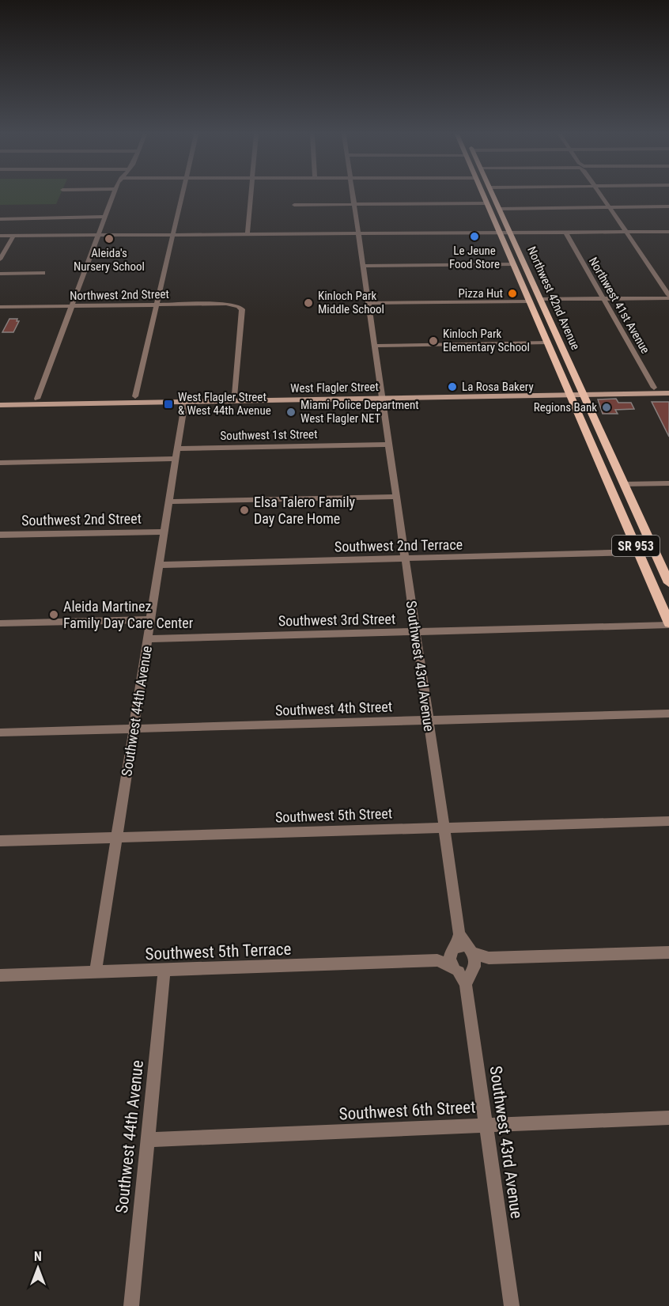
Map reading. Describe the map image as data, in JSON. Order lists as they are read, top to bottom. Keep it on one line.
{"streets":{"main road":["Northwest 42nd Avenue","West Flagler Street","SR 953"],"street":["Northwest 2nd Street","Northwest 41st Avenue","Southwest 1st Street","Southwest 2nd Street","Southwest 2nd Terrace","Southwest 3rd Street","Southwest 43rd Avenue","Southwest 4th Street","Southwest 44th Avenue","Southwest 5th Street","Southwest 5th Terrace","Southwest 6th Street"]},"crossings":[["Northwest 2nd Street","West Flagler Street"],["Northwest 42nd Avenue","West Flagler Street"],["Northwest 42nd Avenue","SR 953"],["Northwest 41st Avenue","West Flagler Street"],["West Flagler Street","SR 953"],["West Flagler Street","Southwest 43rd Avenue"],["West Flagler Street","Southwest 44th Avenue"],["Southwest 1st Street","Southwest 43rd Avenue"],["Southwest 1st Street","Southwest 44th Avenue"],["Southwest 2nd Street","Southwest 44th Avenue"],["Southwest 2nd Terrace","SR 953"],["Southwest 2nd Terrace","Southwest 43rd Avenue"],["Southwest 2nd Terrace","Southwest 44th Avenue"],["SR 953","Southwest 3rd Street"],["Southwest 3rd Street","Southwest 43rd Avenue"],["Southwest 3rd Street","Southwest 44th Avenue"],["Southwest 43rd Avenue","Southwest 4th Street"],["Southwest 43rd Avenue","Southwest 5th Street"],["Southwest 43rd Avenue","Southwest 5th Terrace"],["Southwest 43rd Avenue","Southwest 6th Street"],["Southwest 4th Street","Southwest 44th Avenue"],["Southwest 44th Avenue","Southwest 5th Street"],["Southwest 44th Avenue","Southwest 5th Terrace"],["Southwest 44th Avenue","Southwest 6th Street"]],"places":{"other":["Le Jeune Food Store","Aleida's Nursery School","Pizza Hut","Kinloch Park Middle School","Kinloch Park Elementary School","La Rosa Bakery","Regions Bank","Miami Police Department West Flagler NET","Elsa Talero Family Day Care Home","Aleida Martinez Family Day Care Center"],"transit":["West Flagler Street & West 44th Avenue"]},"north":"top"}
